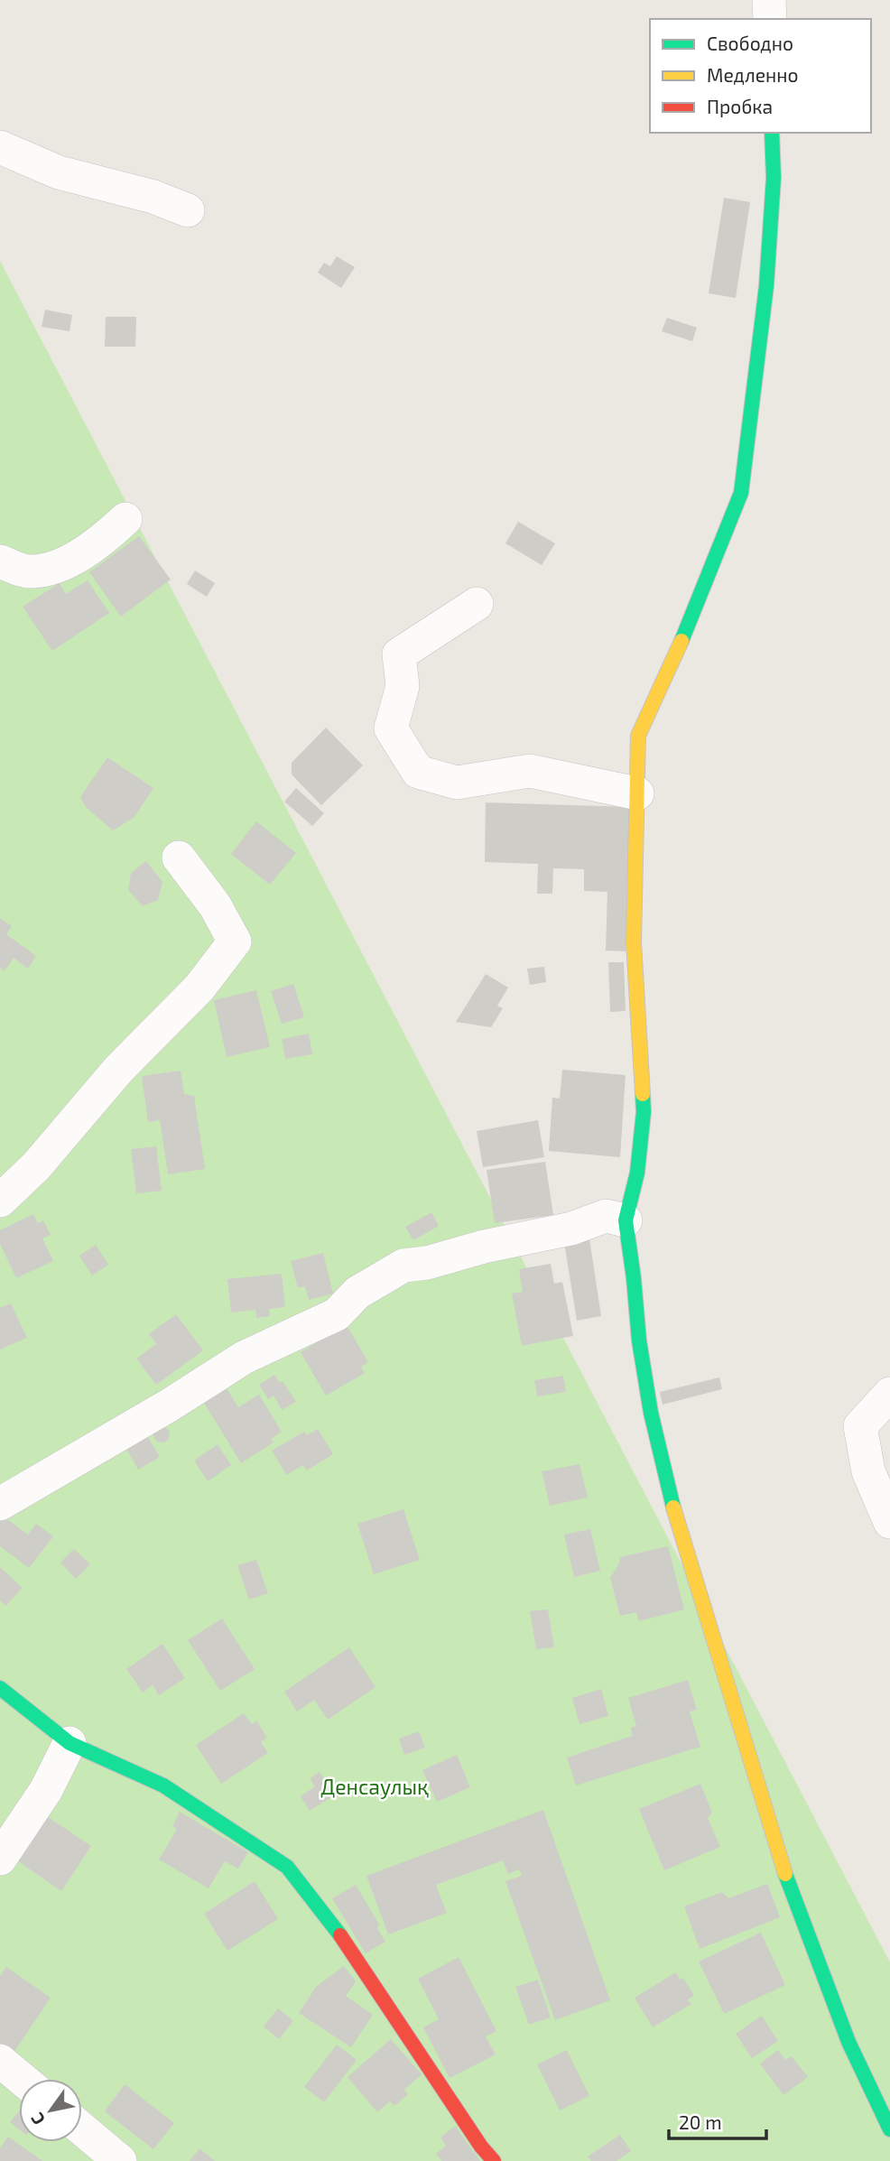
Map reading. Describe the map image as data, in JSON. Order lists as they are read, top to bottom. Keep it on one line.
{"parks":["Денсаулық"],"legend":["Свободно","Медленно","Пробка"],"scale_bar":"20 m","north":"bottom left"}
